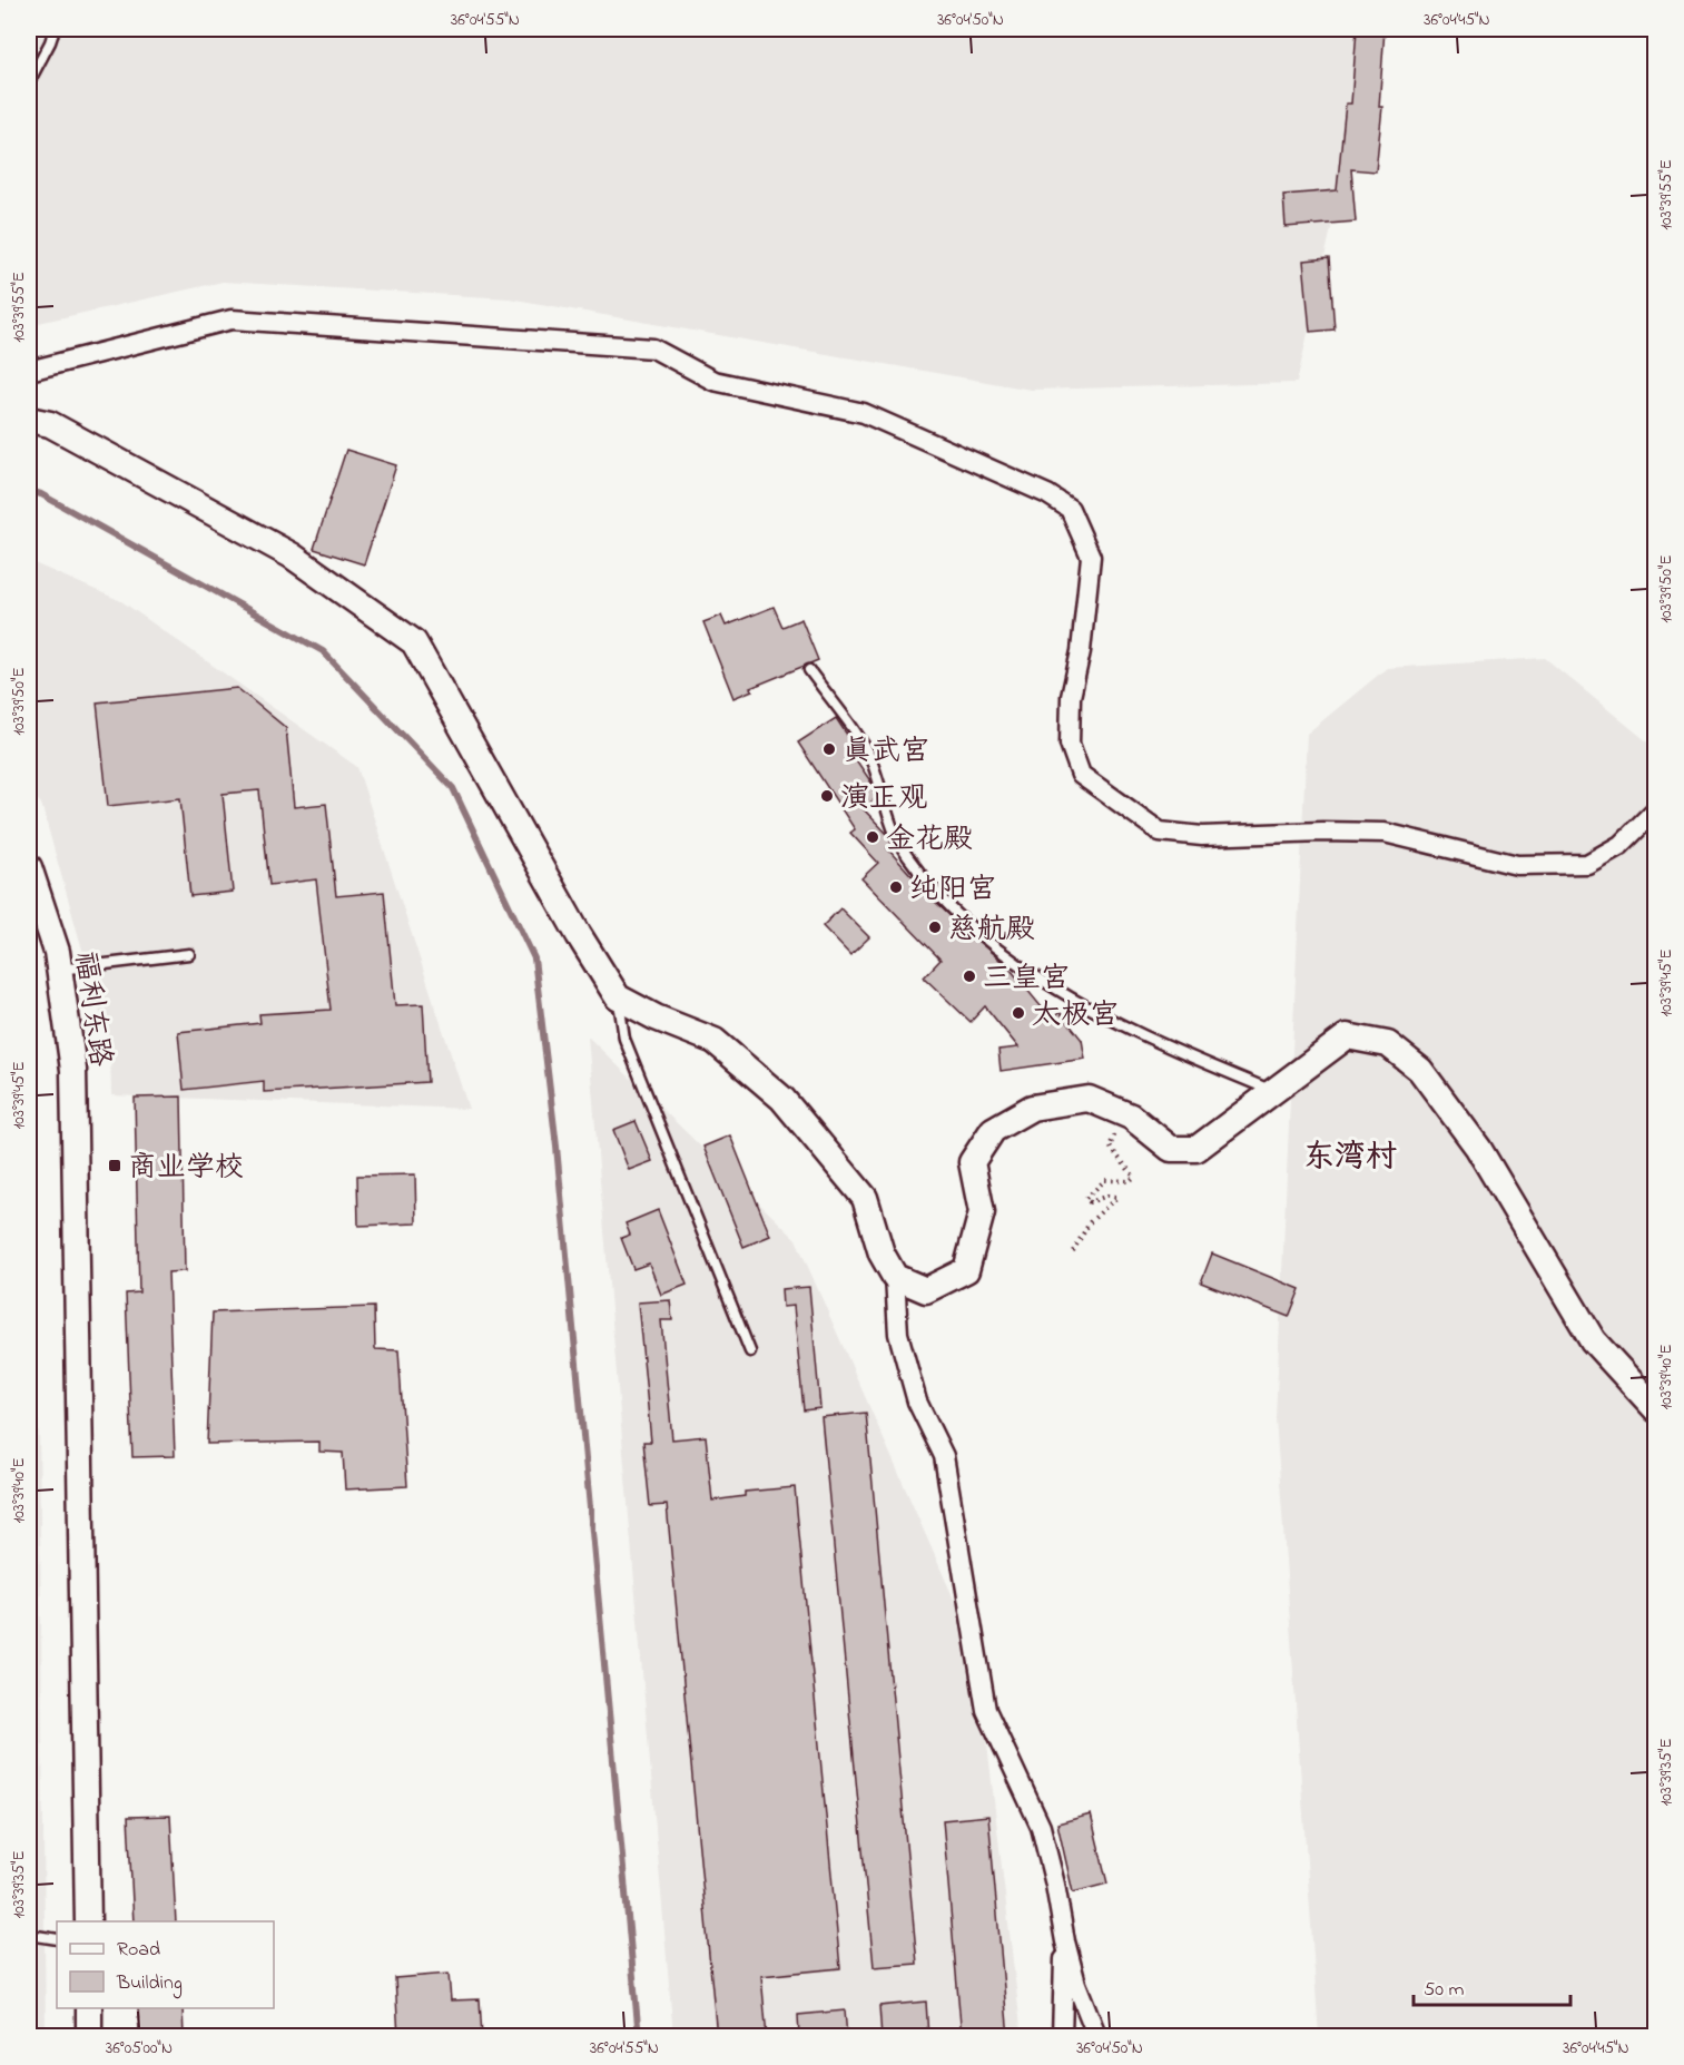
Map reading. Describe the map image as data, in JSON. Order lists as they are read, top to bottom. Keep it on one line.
{"streets":{"main road":["福利东路"]},"districts":["东湾村"],"places":{"other":["真武宫","演正观","金花殿","纯阳宫","慈航殿","三皇宫","太极宫"],"transit":["商业学校"]},"legend":["Road","Building"],"scale_bar":"50 m","coordinates":["36°04'55\"N","36°04'50\"N","36°04'45\"N","103°39'55\"E","103°39'50\"E","103°39'45\"E","103°39'40\"E","103°39'35\"E","36°05'00\"N"]}
